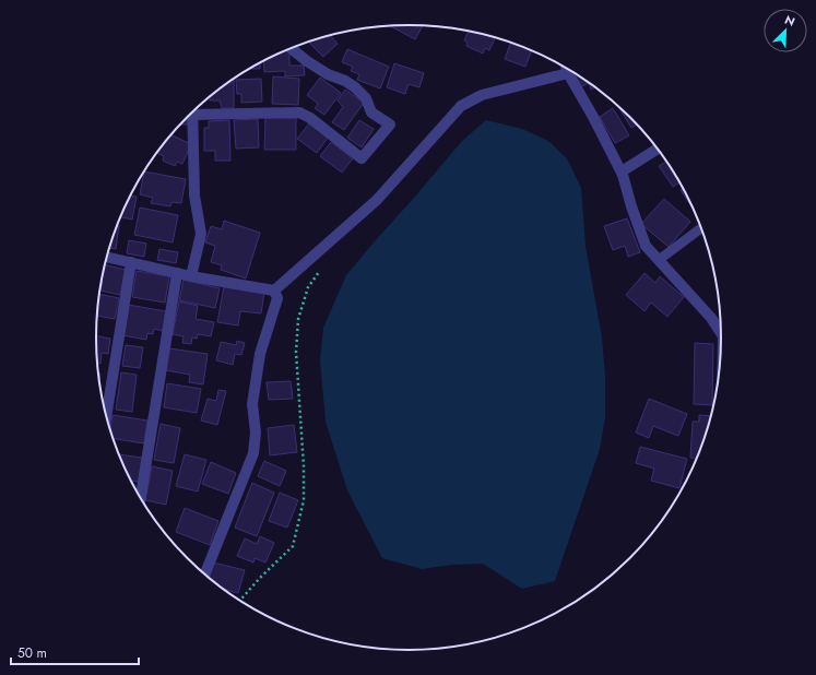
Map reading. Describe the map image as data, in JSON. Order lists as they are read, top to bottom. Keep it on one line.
{"scale_bar":"50 m","north":"top right"}
